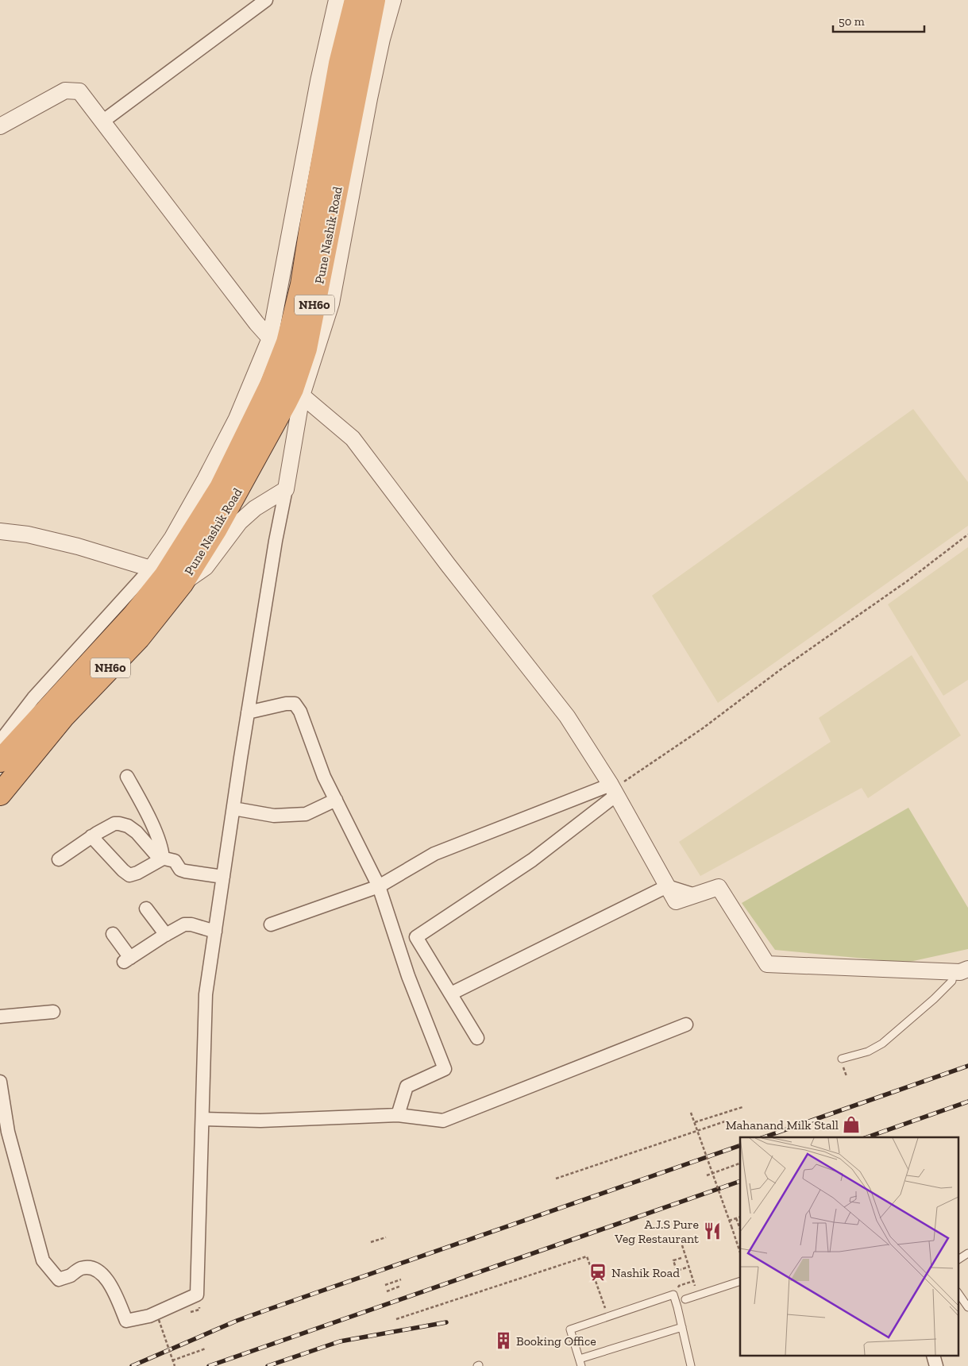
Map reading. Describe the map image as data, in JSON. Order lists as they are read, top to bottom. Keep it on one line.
{"streets":{"highway":["Pune Nashik Road","NH60"]},"crossings":[["Pune Nashik Road","NH60"]],"places":{"shop":["Mahanand Milk Stall"],"restaurant":["A.J.S Pure Veg Restaurant"],"station":["Nashik Road"],"building":["Booking Office"]},"scale_bar":"50 m"}
